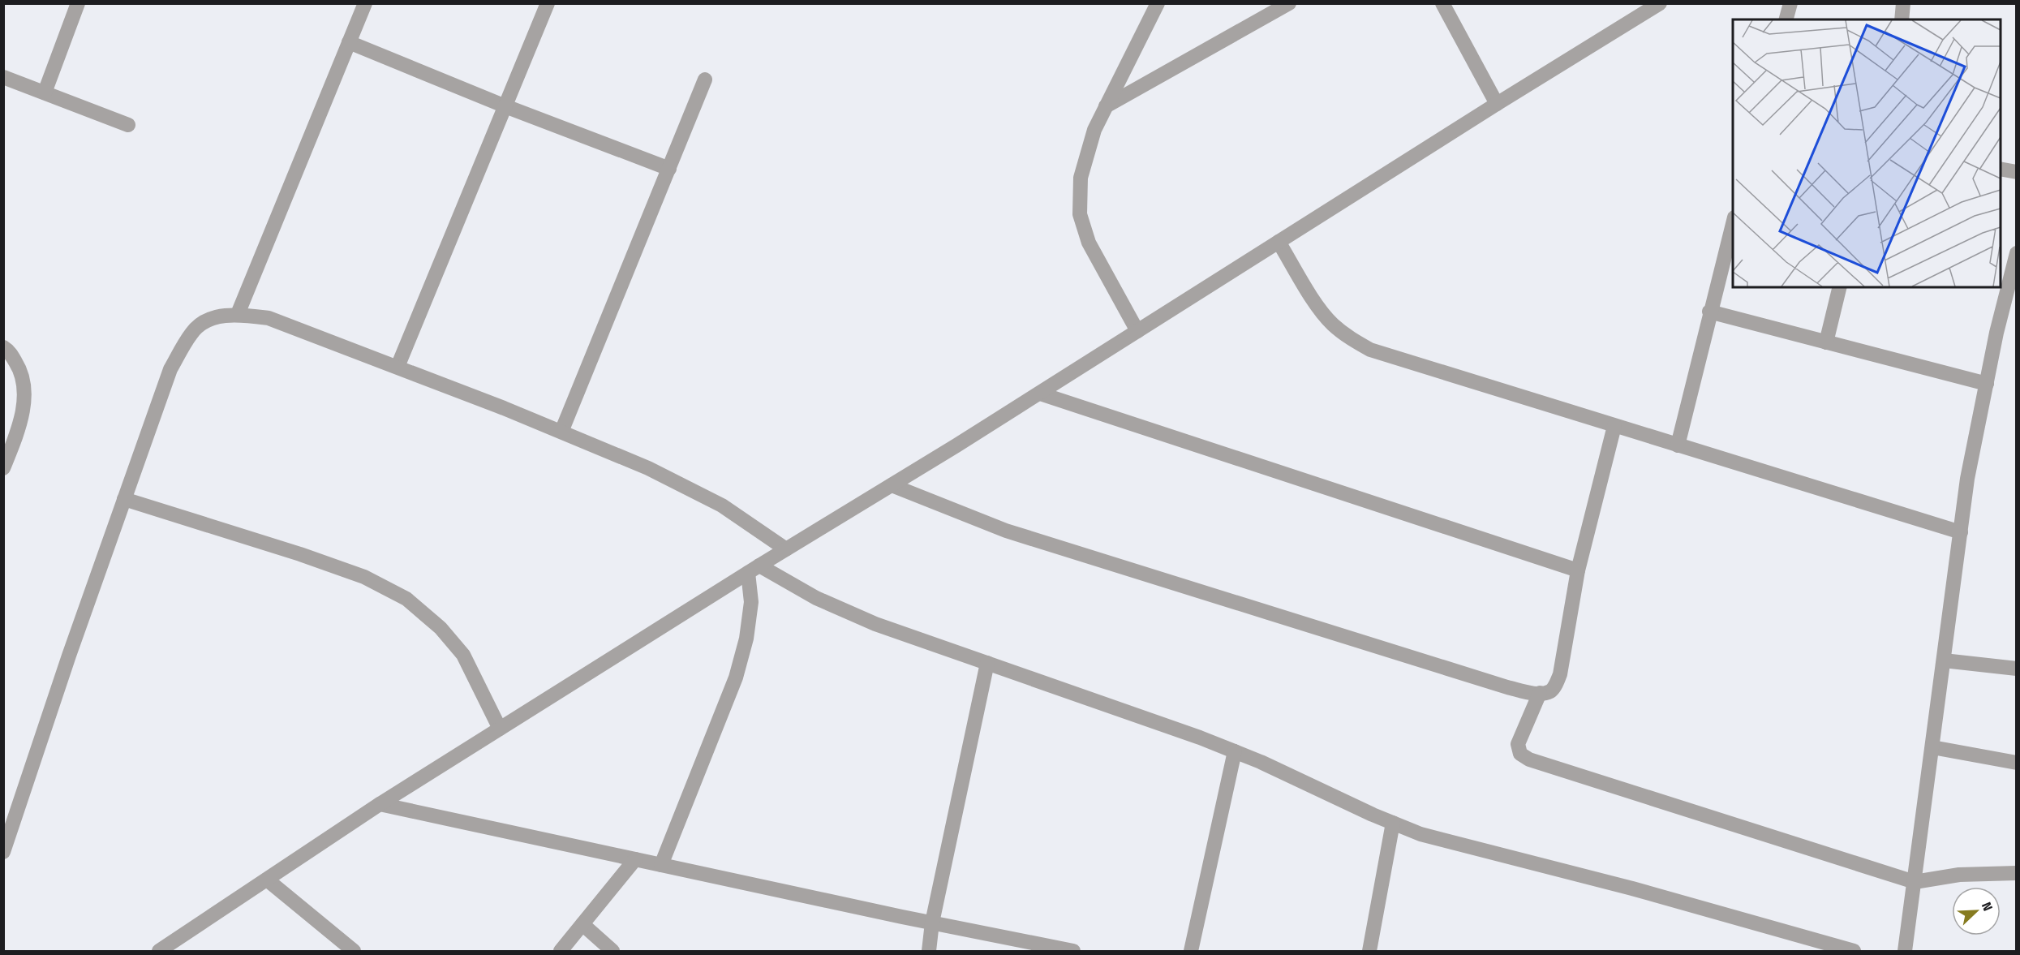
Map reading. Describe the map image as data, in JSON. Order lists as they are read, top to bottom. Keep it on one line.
{"north":"top right"}
